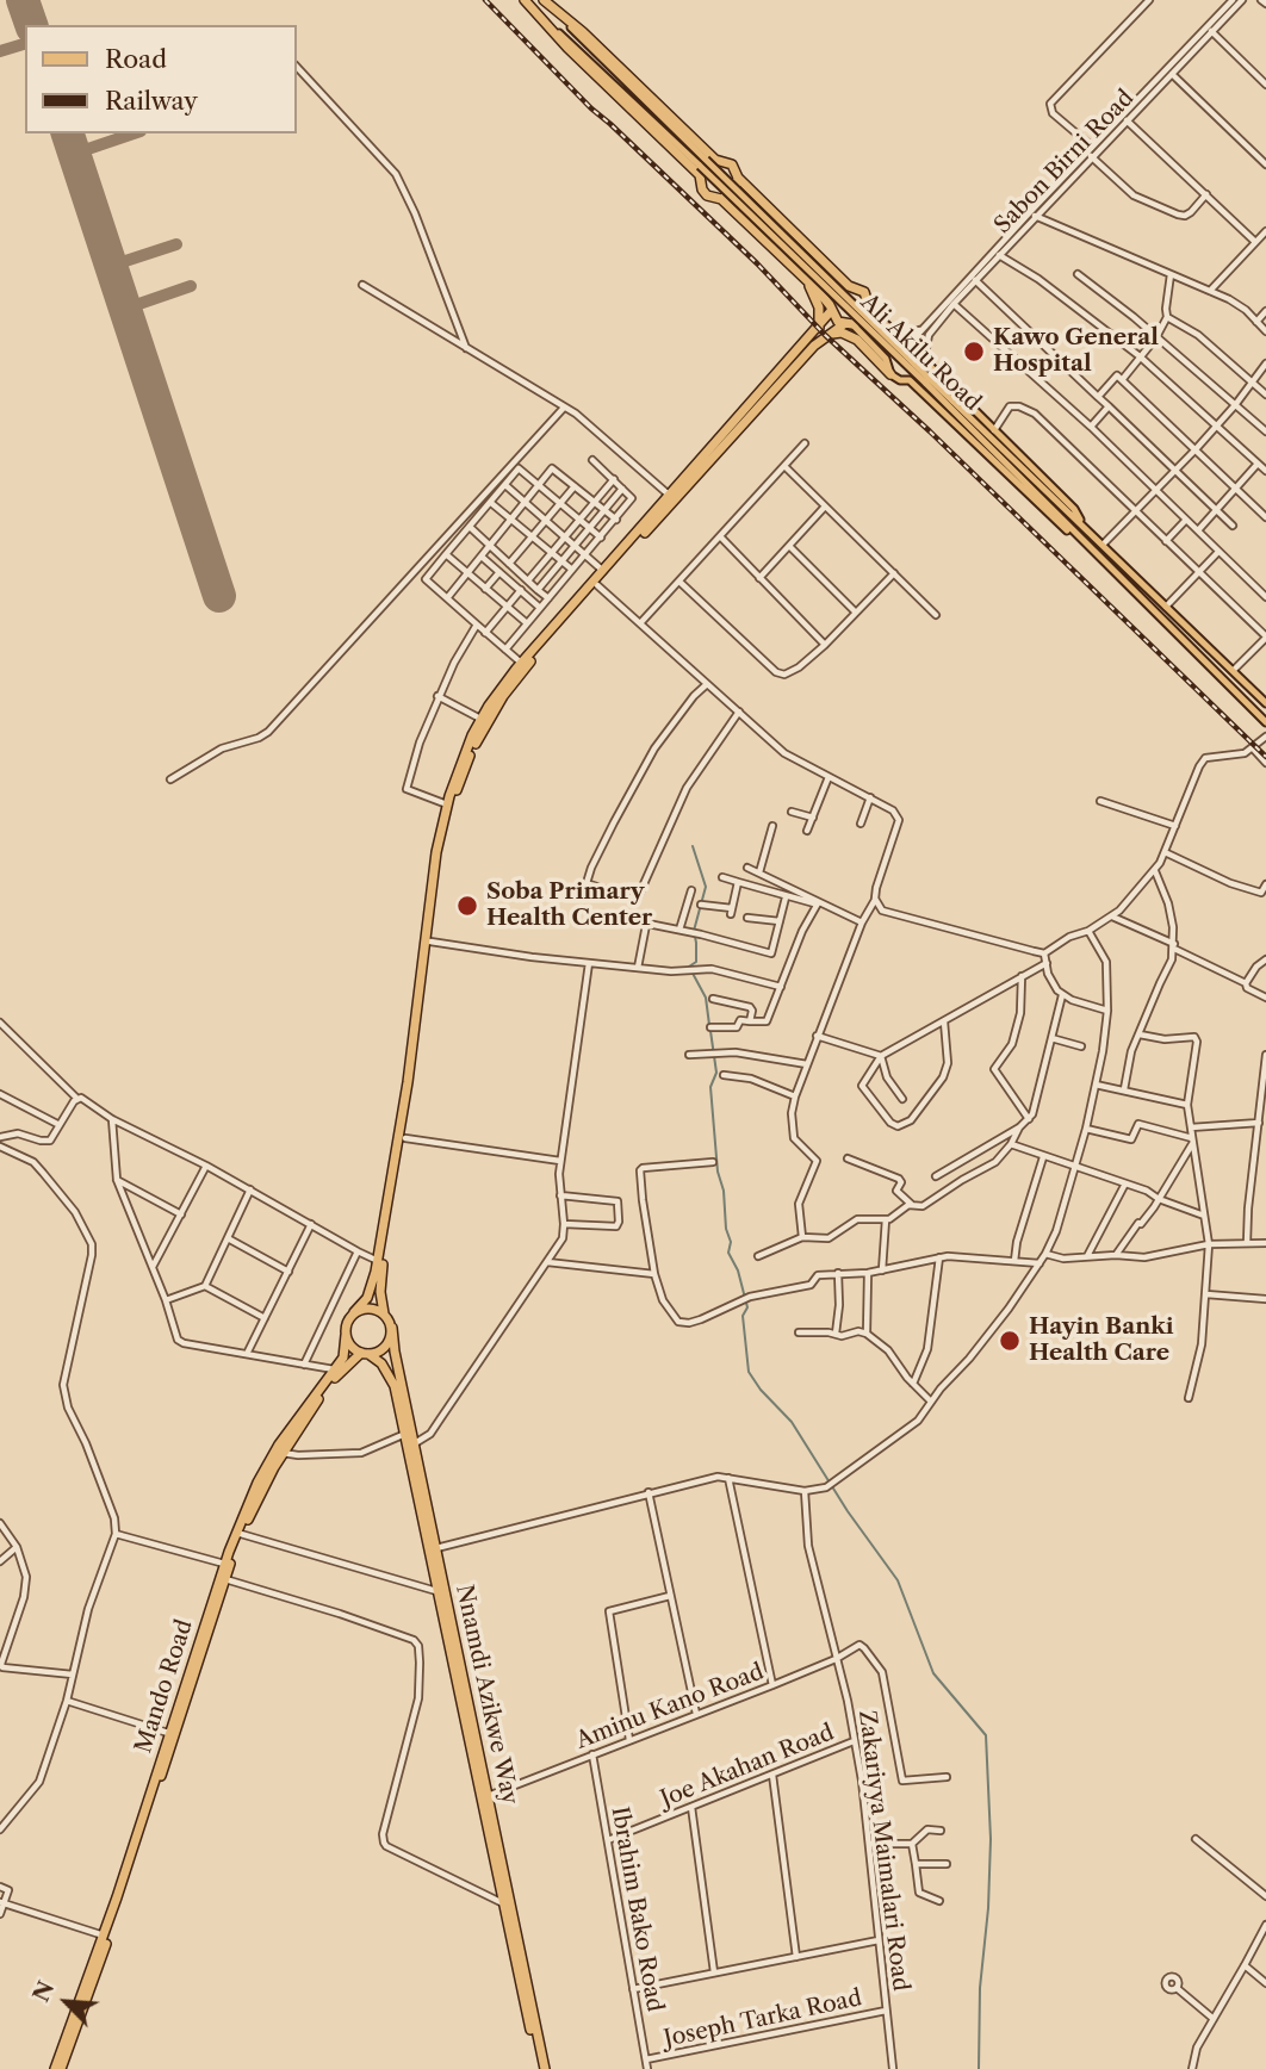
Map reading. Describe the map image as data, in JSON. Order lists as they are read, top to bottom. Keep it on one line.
{"streets":{"highway":["Mando Road","Nnamdi Azikwe Way"],"main road":["Ali Akilu Road"],"street":["Sabon Birni Road","Aminu Kano Road","Joe Akahan Road","Zakariyya Maimalari Road","Ibrahim Bako Road","Joseph Tarka Road"]},"crossings":[["Mando Road","Nnamdi Azikwe Way"],["Nnamdi Azikwe Way","Aminu Kano Road"],["Aminu Kano Road","Zakariyya Maimalari Road"],["Aminu Kano Road","Ibrahim Bako Road"],["Joe Akahan Road","Zakariyya Maimalari Road"],["Joe Akahan Road","Ibrahim Bako Road"],["Zakariyya Maimalari Road","Joseph Tarka Road"],["Ibrahim Bako Road","Joseph Tarka Road"]],"places":["Kawo General Hospital","Soba Primary Health Center","Hayin Banki Health Care"],"legend":["Road","Railway"],"north":"top left"}
